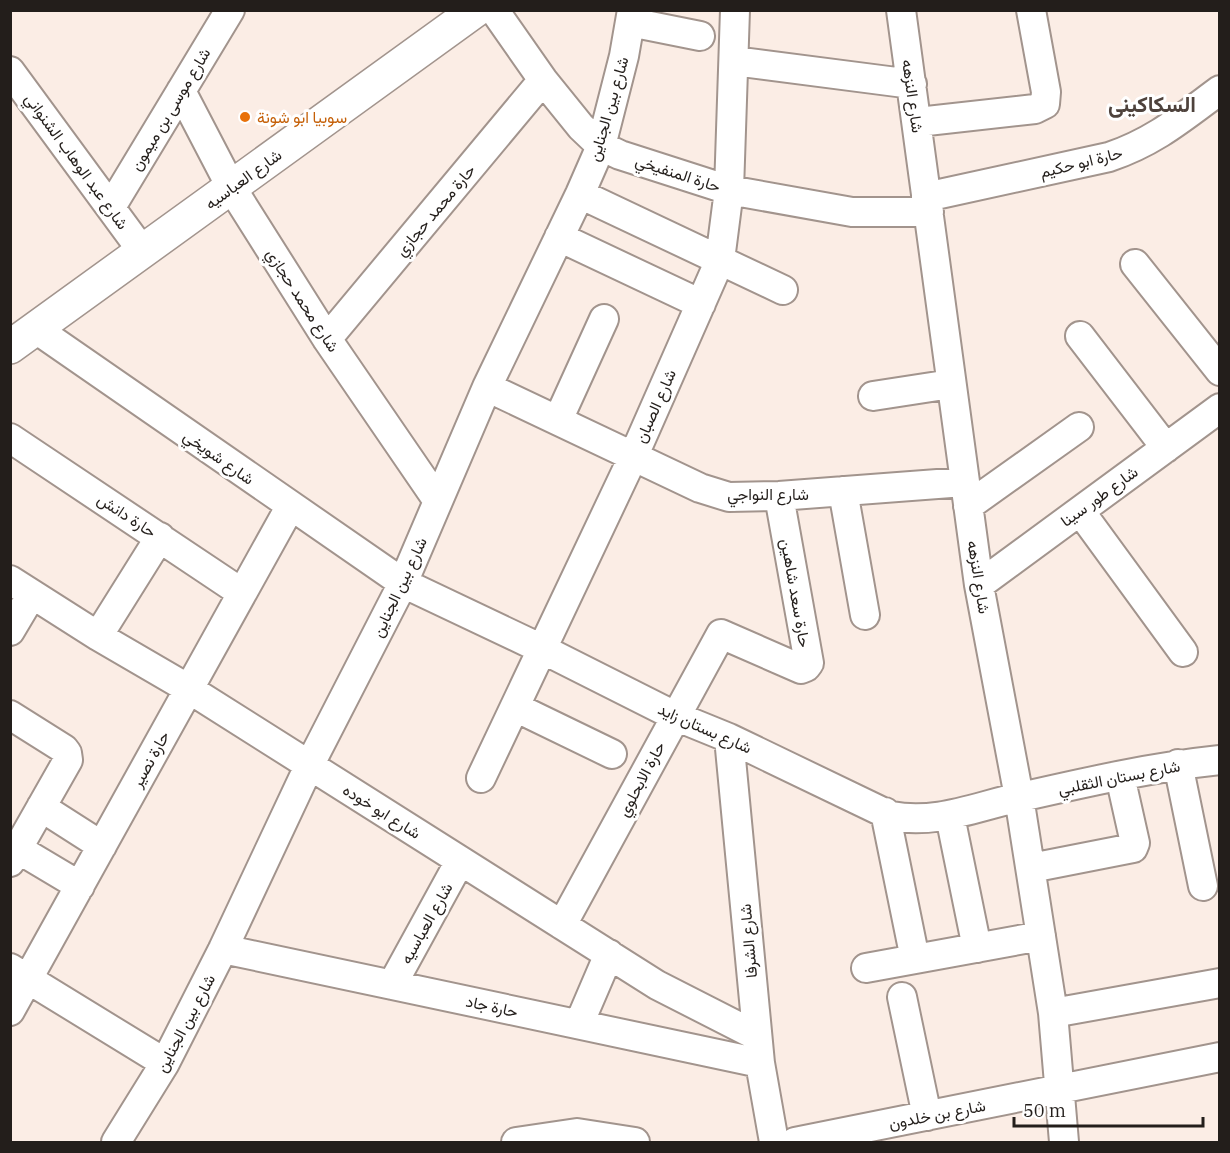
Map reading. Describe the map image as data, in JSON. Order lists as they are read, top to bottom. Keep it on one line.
{"streets":{"main road":["شارع العباسيه"],"street":["شارع النزهه","شارع موسى بن ميمون","شارع بين الجناين","شارع عبد الوهاب الشنواني","حارة ابو حكيم","حارة المنفيخي","حارة محمد حجازي","شارع محمد حجازي","شارع الصبان","شارع شويخي","شارع النواجي","شارع طور سينا","حارة دانش","حارة سعد شاهين","شارع بستان زايد","حارة نصير","شارع بستان الثقلبي","حارة الابحلوي","شارع ابو خوده","شارع الشرفا","حارة جاد","شارع بن خلدون"]},"crossings":[["شارع النزهه","حارة ابو حكيم"],["شارع النزهه","حارة المنفيخي"],["شارع النزهه","شارع النواجي"],["شارع النزهه","شارع طور سينا"],["شارع النزهه","شارع بستان زايد"],["شارع النزهه","شارع بستان الثقلبي"],["شارع النزهه","شارع بن خلدون"],["شارع موسى بن ميمون","شارع عبد الوهاب الشنواني"],["شارع موسى بن ميمون","شارع محمد حجازي"],["شارع بين الجناين","حارة المنفيخي"],["شارع بين الجناين","شارع محمد حجازي"],["شارع بين الجناين","شارع شويخي"],["شارع بين الجناين","شارع النواجي"],["شارع بين الجناين","شارع بستان زايد"],["شارع بين الجناين","شارع ابو خوده"],["شارع بين الجناين","حارة جاد"],["شارع عبد الوهاب الشنواني","شارع العباسيه"],["حارة ابو حكيم","حارة المنفيخي"],["حارة المنفيخي","حارة محمد حجازي"],["حارة المنفيخي","شارع الصبان"],["شارع العباسيه","شارع محمد حجازي"],["شارع العباسيه","شارع شويخي"],["شارع العباسيه","شارع ابو خوده"],["شارع العباسيه","حارة جاد"],["حارة محمد حجازي","شارع محمد حجازي"],["شارع الصبان","شارع النواجي"],["شارع الصبان","شارع بستان زايد"],["شارع شويخي","شارع بستان زايد"],["شارع شويخي","حارة نصير"],["شارع النواجي","حارة سعد شاهين"],["حارة دانش","حارة نصير"],["حارة سعد شاهين","حارة الابحلوي"],["شارع بستان زايد","شارع بستان الثقلبي"],["شارع بستان زايد","حارة الابحلوي"],["شارع بستان زايد","شارع الشرفا"],["حارة نصير","شارع ابو خوده"],["حارة الابحلوي","شارع ابو خوده"],["شارع ابو خوده","شارع الشرفا"],["شارع ابو خوده","حارة جاد"],["شارع الشرفا","حارة جاد"]],"districts":["السكاكينى"],"places":["سوبيا ابو شونة"],"scale_bar":"50 m"}
